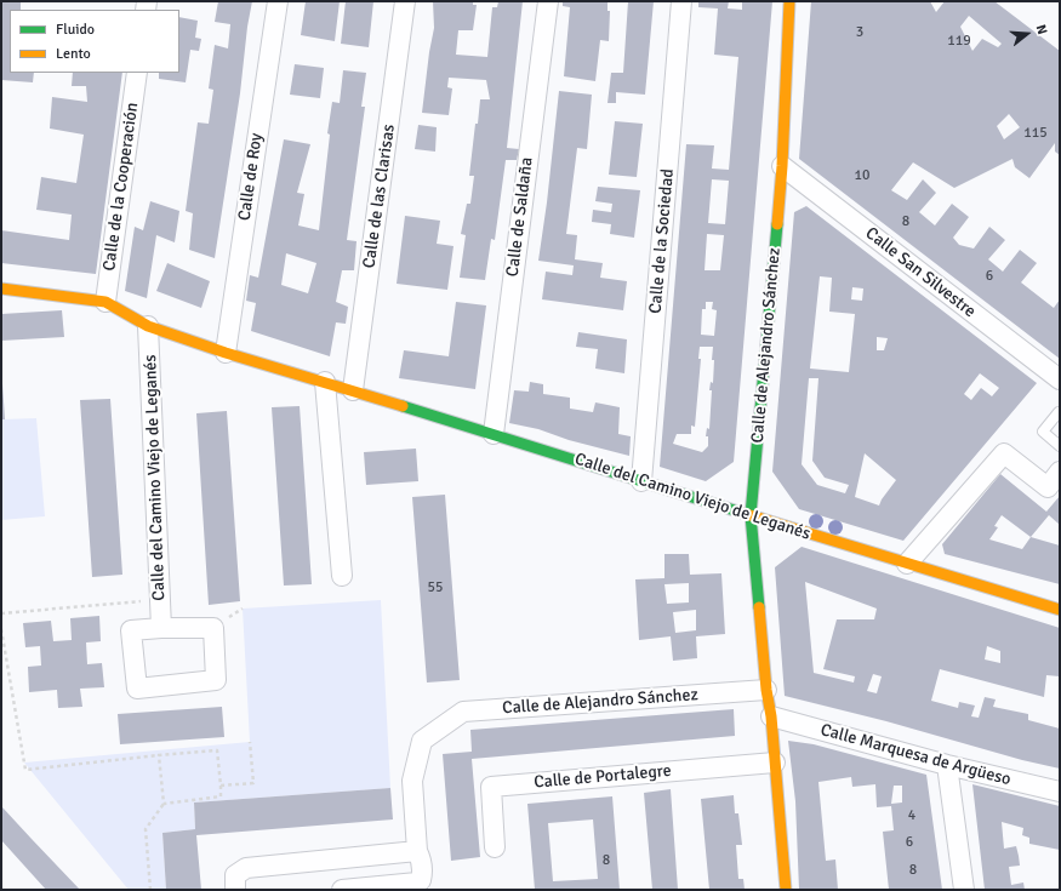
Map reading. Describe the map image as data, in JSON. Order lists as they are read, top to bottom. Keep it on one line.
{"streets":{"street":["Calle de Roy","Calle de la Cooperación","Calle de las Clarisas","Calle de Saldaña","Calle de la Sociedad","Calle San Silvestre","Calle de Alejandro Sánchez","Calle del Camino Viejo de Leganés","Calle Marquesa de Argüeso","Calle de Portalegre"]},"crossings":[["Calle de Roy","Calle del Camino Viejo de Leganés"],["Calle de la Cooperación","Calle del Camino Viejo de Leganés"],["Calle de las Clarisas","Calle del Camino Viejo de Leganés"],["Calle de Saldaña","Calle del Camino Viejo de Leganés"],["Calle de la Sociedad","Calle del Camino Viejo de Leganés"],["Calle San Silvestre","Calle de Alejandro Sánchez"],["Calle de Alejandro Sánchez","Calle del Camino Viejo de Leganés"],["Calle de Alejandro Sánchez","Calle Marquesa de Argüeso"],["Calle de Alejandro Sánchez","Calle de Portalegre"]],"house_numbers":["3","119","115","10","8","6","55","4","6","8","8"],"legend":["Fluido","Lento"],"north":"right"}
